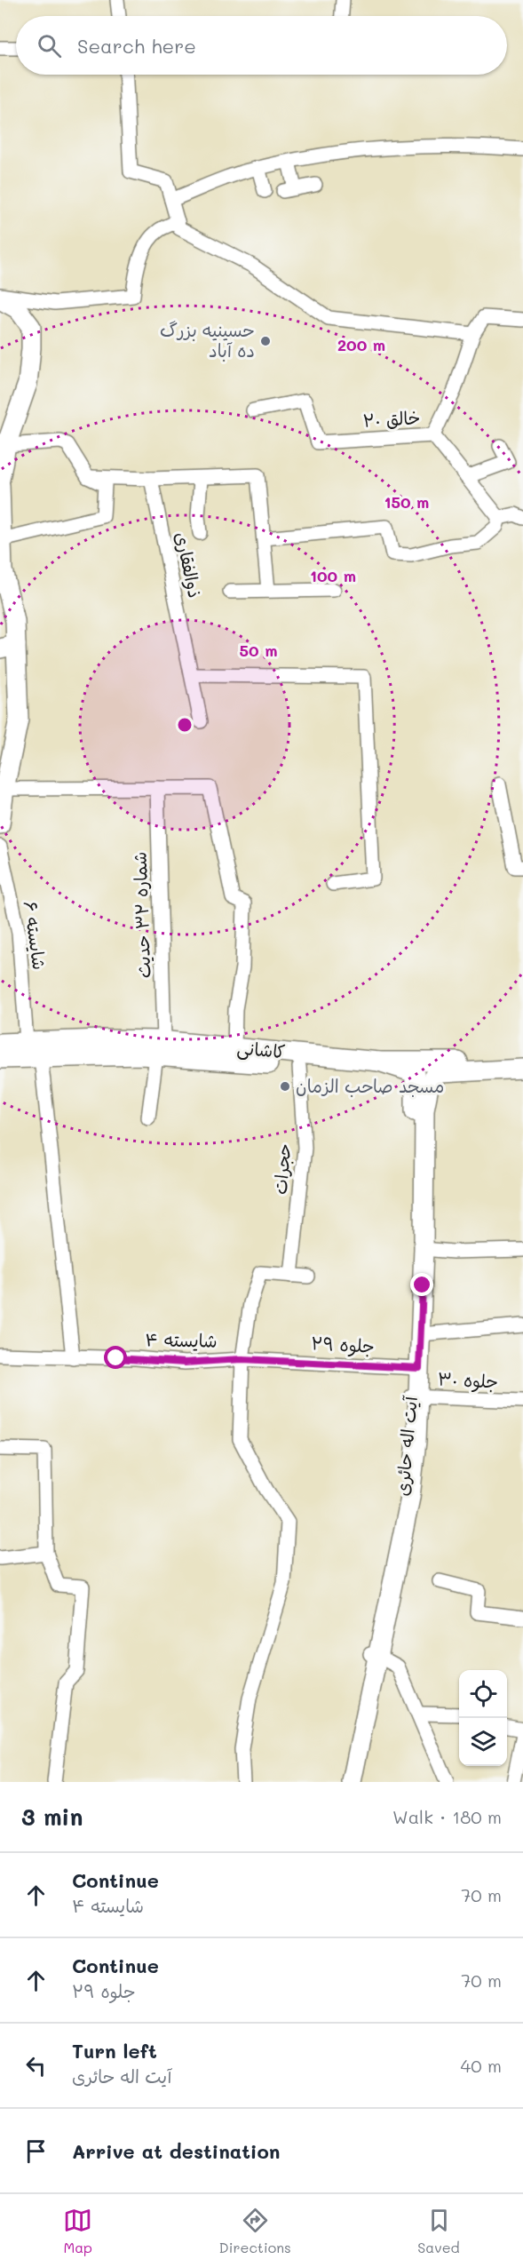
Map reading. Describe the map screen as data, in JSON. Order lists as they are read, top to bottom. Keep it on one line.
{"streets":{"street":["خالق ۲۰","ذوالفقاری","شماره ۳۲ حدیث","شایسته ۶","کاشانی","حجرات","شایسته ۴","جلوه ۲۹","جلوه ۳۰","آیت اله حائری"]},"crossings":[["شماره ۳۲ حدیث","کاشانی"],["شایسته ۶","کاشانی"],["کاشانی","حجرات"],["کاشانی","آیت اله حائری"],["شایسته ۴","جلوه ۲۹"],["جلوه ۲۹","آیت اله حائری"],["جلوه ۳۰","آیت اله حائری"]],"places":["حسینیه بزرگ ده آباد","مسجد صاحب الزمان"],"page":{"search":"Search here","heading":["3 min","Walk · 180 m"],"list":[["Continue","شایسته ۴","70 m"],["Continue","جلوه ۲۹","70 m"],["Turn left","آیت اله حائری","40 m"],"Arrive at destination"],"nav":["Map","Directions","Saved"]},"rings":["200 m","150 m","100 m","50 m"]}
